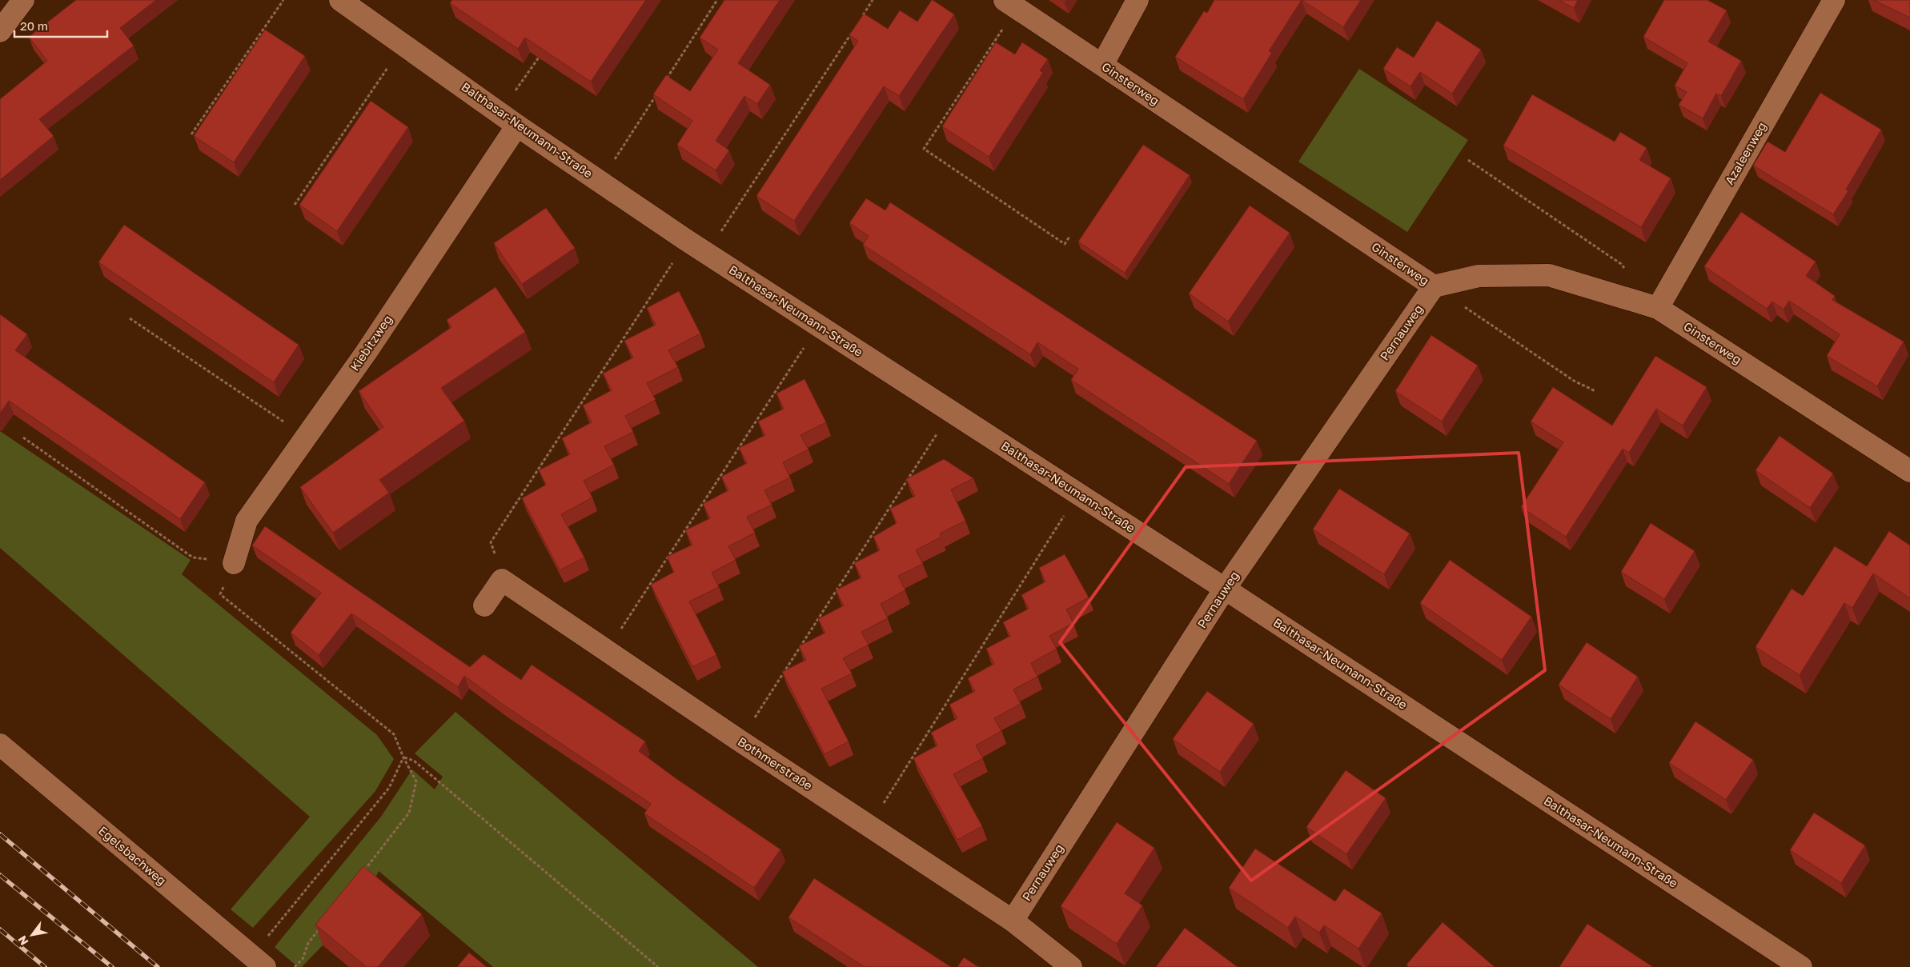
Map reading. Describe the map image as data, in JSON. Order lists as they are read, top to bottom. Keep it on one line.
{"streets":{"street":["Ginsterweg","Balthasar-Neumann-Straße","Azaleenweg","Pernauweg","Kiebitzweg","Bothmerstraße","Egelsbachweg"]},"crossings":[["Ginsterweg","Azaleenweg"],["Ginsterweg","Pernauweg"],["Balthasar-Neumann-Straße","Pernauweg"],["Balthasar-Neumann-Straße","Kiebitzweg"],["Pernauweg","Bothmerstraße"]],"scale_bar":"20 m","north":"bottom left"}
